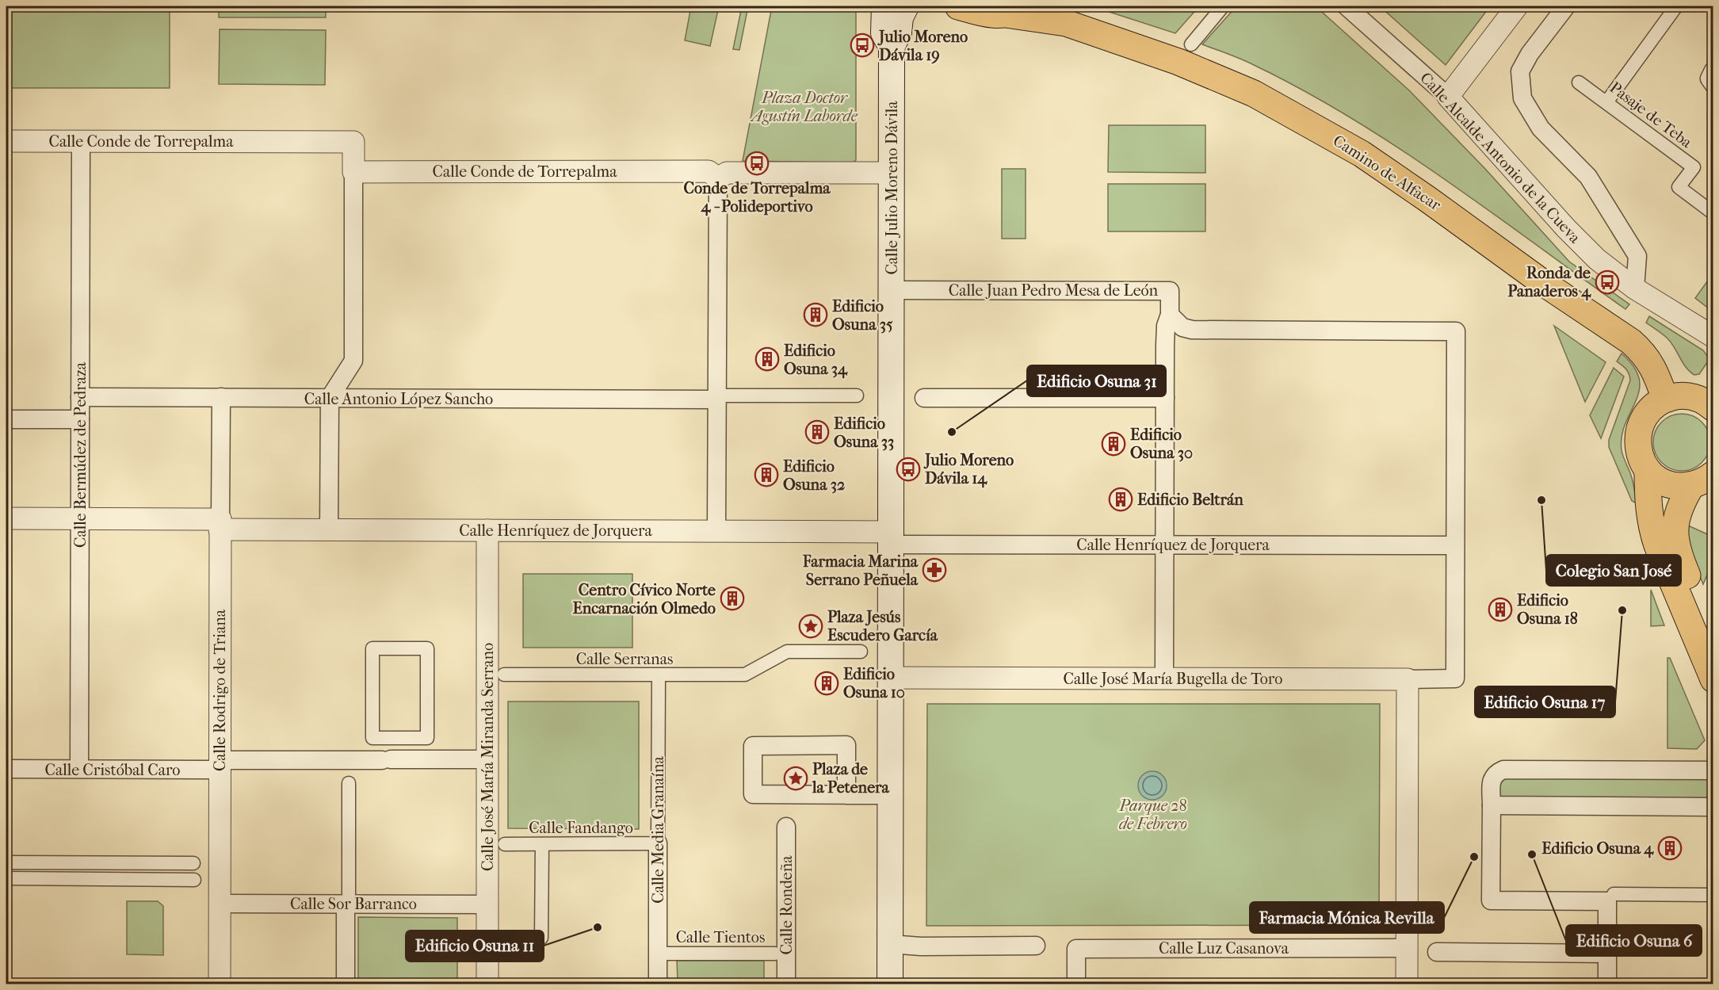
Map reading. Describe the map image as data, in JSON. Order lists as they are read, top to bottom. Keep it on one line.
{"streets":{"main road":["Camino de Alfacar","Calle Julio Moreno Dávila"],"street":["Pasaje de Teba","Calle Conde de Torrepalma","Calle Alcalde Antonio de la Cueva","Calle Juan Pedro Mesa de León","Calle Antonio López Sancho","Calle Bermúdez de Pedraza","Calle Henríquez de Jorquera","Calle Serranas","Calle José María Bugella de Toro","Calle Rodrigo de Triana","Calle José María Miranda Serrano","Calle Cristóbal Caro","Calle Fandango","Calle Media Granaína","Calle Sor Barranco","Calle Rondeña","Calle Tientos","Calle Luz Casanova"]},"crossings":[["Calle Conde de Torrepalma","Calle Bermúdez de Pedraza"],["Calle Julio Moreno Dávila","Calle Juan Pedro Mesa de León"],["Calle Julio Moreno Dávila","Calle Henríquez de Jorquera"],["Calle Julio Moreno Dávila","Calle José María Bugella de Toro"],["Calle Juan Pedro Mesa de León","Calle Henríquez de Jorquera"],["Calle Juan Pedro Mesa de León","Calle José María Bugella de Toro"],["Calle Antonio López Sancho","Calle Bermúdez de Pedraza"],["Calle Antonio López Sancho","Calle Rodrigo de Triana"],["Calle Bermúdez de Pedraza","Calle Henríquez de Jorquera"],["Calle Bermúdez de Pedraza","Calle Cristóbal Caro"],["Calle Henríquez de Jorquera","Calle José María Bugella de Toro"],["Calle Henríquez de Jorquera","Calle Rodrigo de Triana"],["Calle Henríquez de Jorquera","Calle José María Miranda Serrano"],["Calle Serranas","Calle Media Granaína"],["Calle Rodrigo de Triana","Calle Cristóbal Caro"],["Calle Rodrigo de Triana","Calle Sor Barranco"],["Calle José María Miranda Serrano","Calle Cristóbal Caro"],["Calle José María Miranda Serrano","Calle Sor Barranco"],["Calle Fandango","Calle Media Granaína"]],"parks":["Plaza Doctor Agustín Laborde","Parque 28 de Febrero"],"places":{"bus stop":["Julio Moreno Dávila 19","Conde de Torrepalma 4 - Polideportivo","Ronda de Panaderos 4","Julio Moreno Dávila 14"],"building":["Edificio Osuna 35","Edificio Osuna 34","Edificio Osuna 33","Edificio Osuna 30","Edificio Osuna 32","Edificio Beltrán","Centro Cívico Norte Encarnación Olmedo","Edificio Osuna 18","Edificio Osuna 10","Edificio Osuna 4"],"other":["Edificio Osuna 31","Colegio San José","Edificio Osuna 17","Edificio Osuna 6","Farmacia Mónica Revilla","Edificio Osuna 11"],"pharmacy":["Farmacia Marina Serrano Peñuela"],"place":["Plaza Jesús Escudero García","Plaza de la Petenera"]}}
